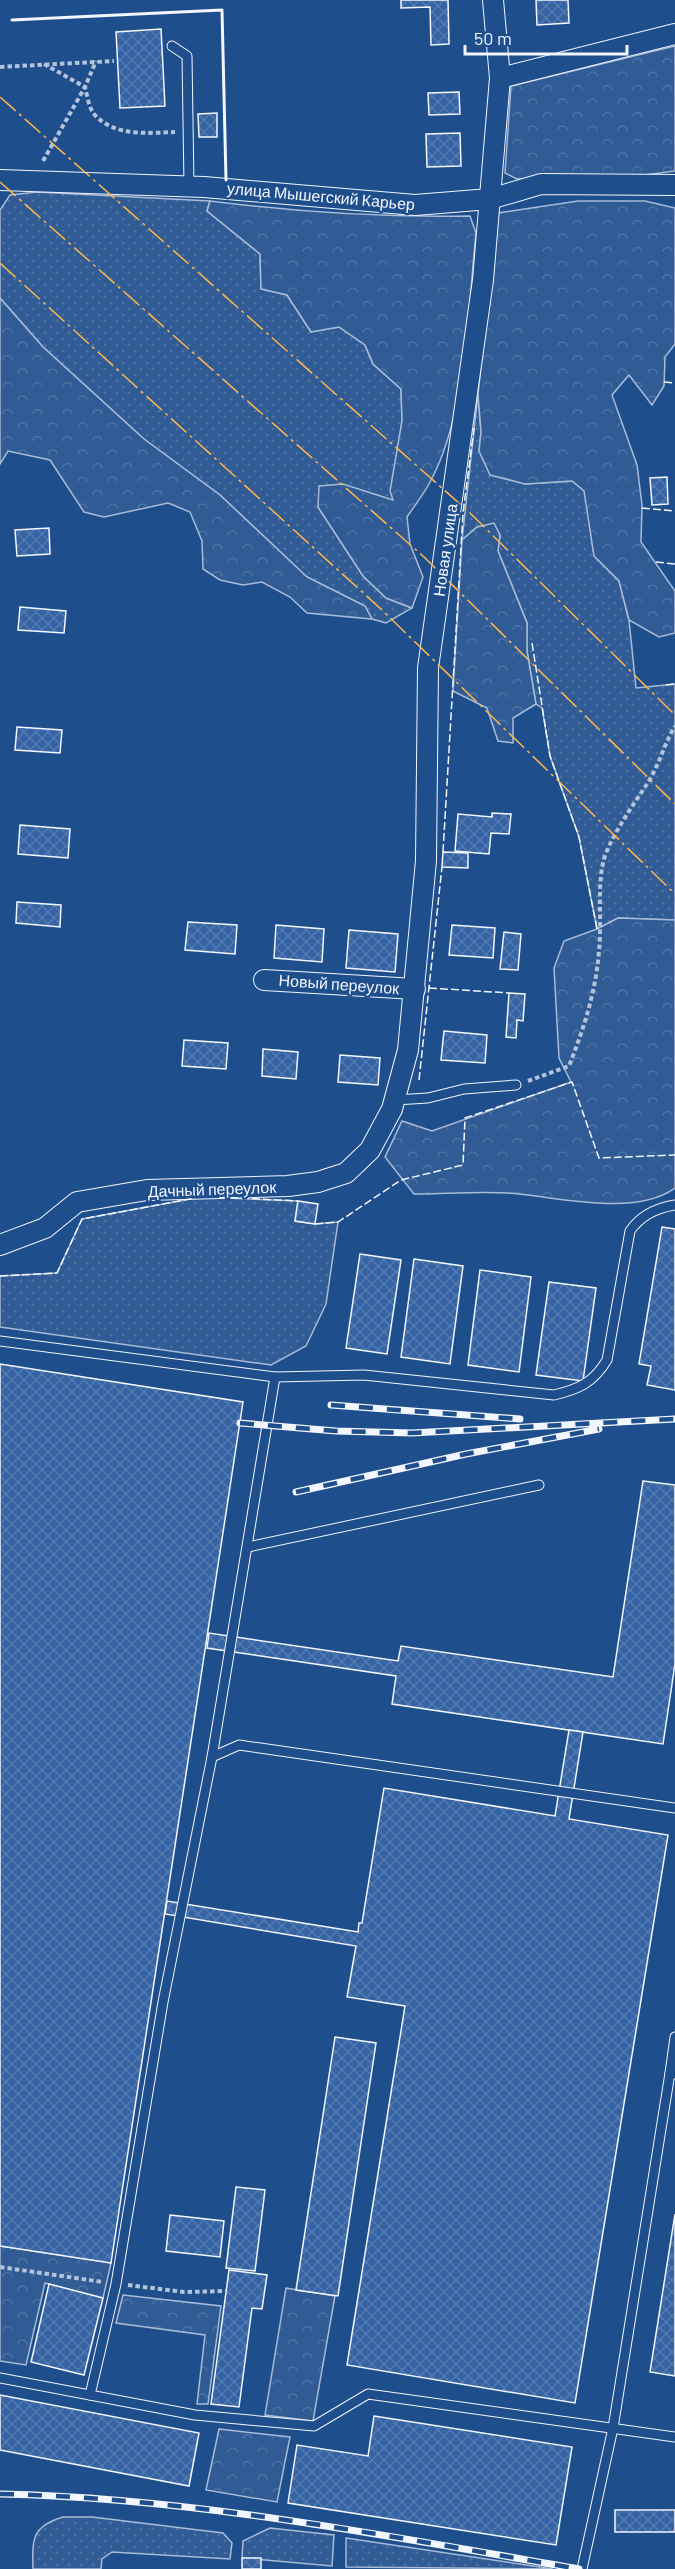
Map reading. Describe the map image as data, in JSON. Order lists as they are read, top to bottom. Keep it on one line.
{"streets":{"street":["улица Мышегский Карьер","Новая улица","Новый переулок","Дачный переулок"]},"crossings":[["улица Мышегский Карьер","Новая улица"],["Новая улица","Новый переулок"],["Новая улица","Дачный переулок"]],"scale_bar":"50 m"}
